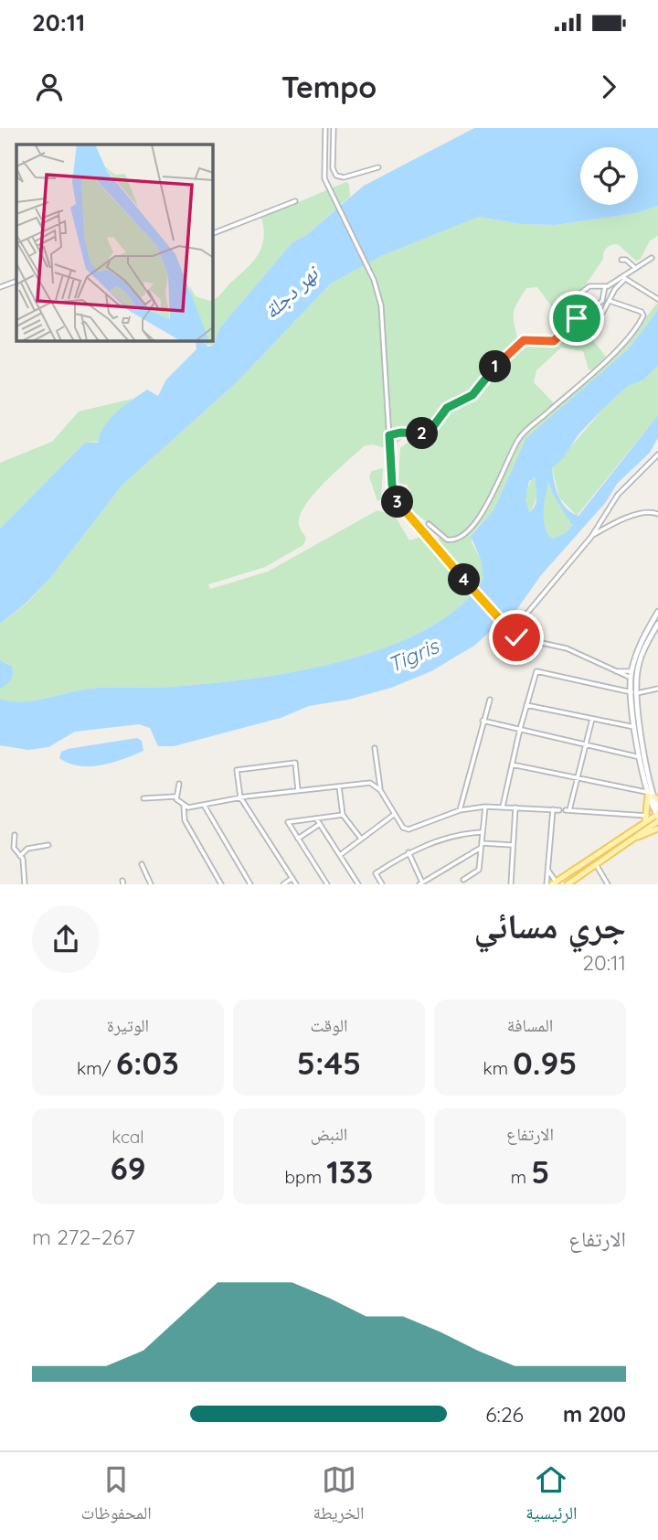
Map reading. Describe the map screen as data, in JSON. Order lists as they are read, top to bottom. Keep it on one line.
{"water":["نهر دجلة","Tigris"],"page":{"status":"20:11","header":"Tempo","pins":["1","2","3","4"],"heading":["جري مسائي","20:11"],"stats":[["المسافة","0.95 km"],["الوقت","5:45"],["الوتيرة","6:03 /km"],["الارتفاع","5 m"],["النبض","133 bpm"],["kcal","69"]],"chart":["الارتفاع","267–272 m"],"list":[{"name":"200 m","note":"6:26"}],"tabs":["الرئيسية","الخريطة","المحفوظات"]}}
